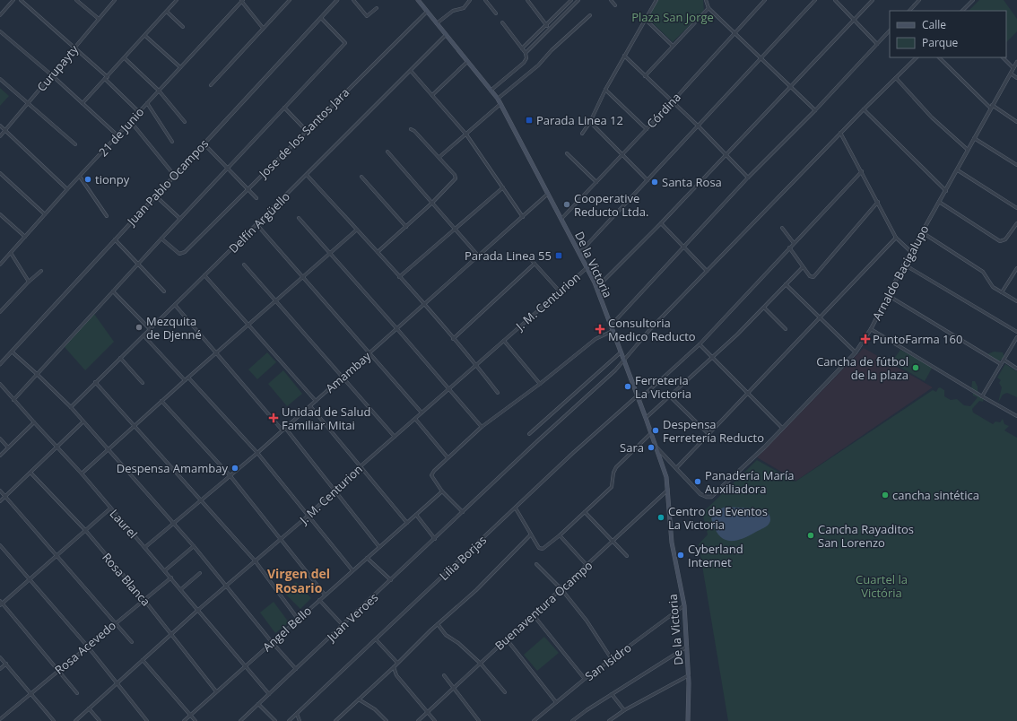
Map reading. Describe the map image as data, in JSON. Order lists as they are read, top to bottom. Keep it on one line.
{"streets":{"main road":["De la Victoria"],"street":["Curupayty","Córdina","21 de Junio","Jose de los Santos Jara","Juan Pablo Ocampos","Delfín Argüello","Arnaldo Bacigalupo","J. M. Centurion","Amambay","Laurel","Lilia Borjas","Rosa Blanca","Buenaventura Ocampo","Juan Veroes","Angel Bello","Rosa Acevedo","San Isidro"]},"crossings":[["Córdina","De la Victoria"],["Jose de los Santos Jara","De la Victoria"],["Delfín Argüello","De la Victoria"],["De la Victoria","Arnaldo Bacigalupo"],["De la Victoria","J. M. Centurion"],["De la Victoria","Amambay"],["De la Victoria","Lilia Borjas"],["De la Victoria","Buenaventura Ocampo"],["De la Victoria","Juan Veroes"],["De la Victoria","San Isidro"],["J. M. Centurion","Laurel"],["J. M. Centurion","Rosa Blanca"],["Amambay","Laurel"],["Laurel","Juan Veroes"],["Laurel","Angel Bello"],["Laurel","Rosa Acevedo"],["Rosa Blanca","Angel Bello"],["Rosa Blanca","Rosa Acevedo"]],"districts":["Virgen del Rosario"],"parks":["Plaza San Jorge","Cuartel la Victória"],"places":{"transit":["Parada Linea 12","Parada Linea 55"],"other":["tionpy","Santa Rosa","Cooperative Reducto Ltda.","Mezquita de Djenné","Cancha de fútbol de la plaza","Ferreteria La Victoria","Despensa Ferretería Reducto","Sara","Despensa Amambay","Panadería María Auxiliadora","cancha sintética","Centro de Eventos La Victoria","Cancha Rayaditos San Lorenzo","Cyberland Internet"],"health":["Consultoria Medico Reducto","PuntoFarma 160","Unidad de Salud Familiar Mitai"]},"legend":["Calle","Parque"]}
